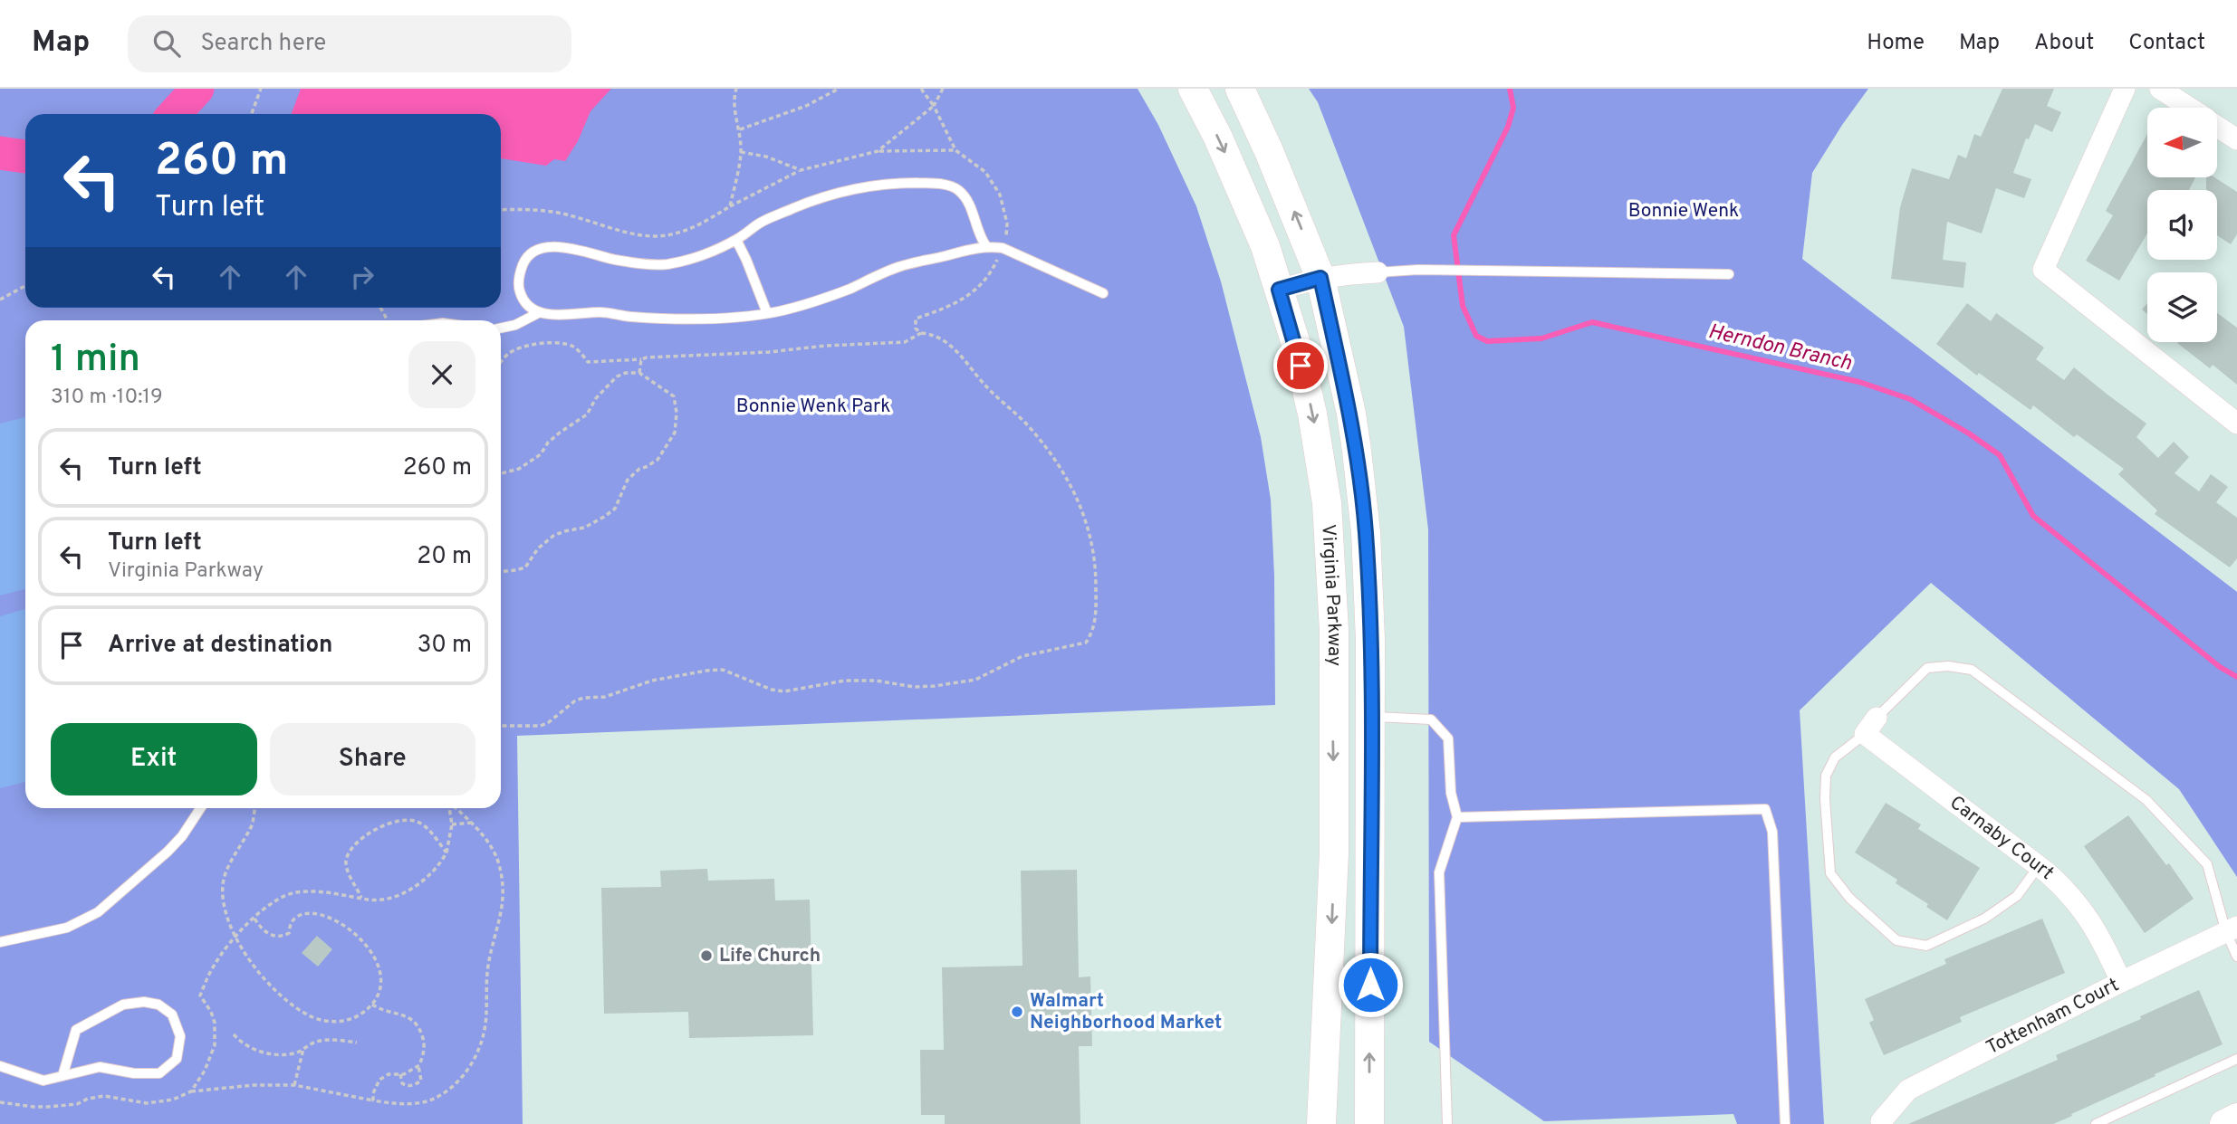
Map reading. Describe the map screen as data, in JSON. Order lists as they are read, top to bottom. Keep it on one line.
{"streets":{"main road":["Virginia Parkway"],"street":["Carnaby Court","Tottenham Court"]},"crossings":[["Carnaby Court","Tottenham Court"]],"water":["Herndon Branch"],"parks":["Bonnie Wenk","Bonnie Wenk Park"],"places":["Life Church","Walmart Neighborhood Market"],"north":"left","page":{"header":"Map","search":"Search here","nav":["Home","Map","About","Contact"],"turn":["260 m","Turn left"],"heading":["1 min","310 m · 10:19"],"list":[{"name":"Turn left","value":"260 m"},{"name":"Turn left","note":"Virginia Parkway","value":"20 m"},{"name":"Arrive at destination","value":"30 m"}],"buttons":["Exit","Share"]}}
